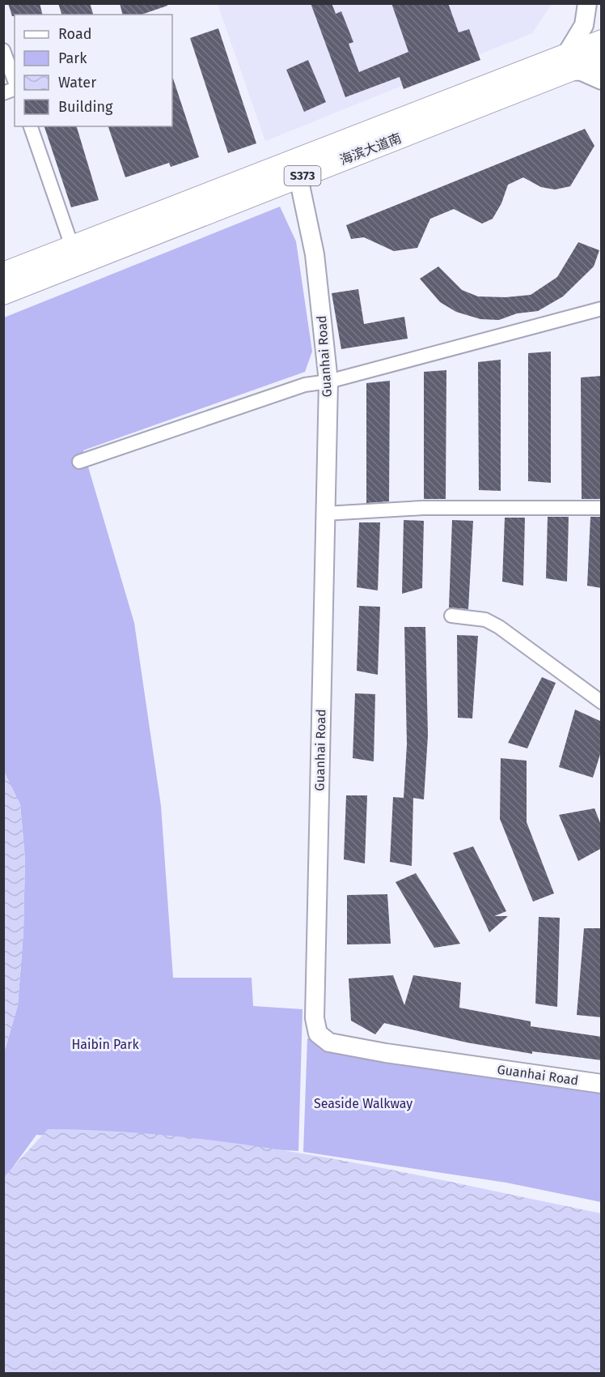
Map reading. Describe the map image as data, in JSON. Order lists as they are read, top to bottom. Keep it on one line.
{"streets":{"main road":["海滨大道南","S373"],"street":["Guanhai Road"]},"crossings":[["海滨大道南","Guanhai Road"]],"parks":["Haibin Park","Seaside Walkway"],"legend":["Road","Park","Water","Building"]}
